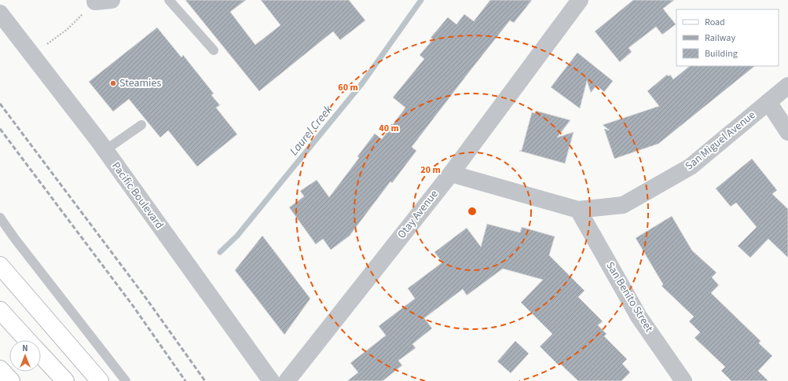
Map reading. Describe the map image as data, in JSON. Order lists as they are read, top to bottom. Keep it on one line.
{"streets":{"street":["San Miguel Avenue","Pacific Boulevard","Otay Avenue","San Benito Street"]},"crossings":[["San Miguel Avenue","Otay Avenue"],["San Miguel Avenue","San Benito Street"]],"water":["Laurel Creek"],"places":["Steamies"],"legend":["Road","Railway","Building"],"north":"top","rings":["60 m","40 m","20 m"]}
